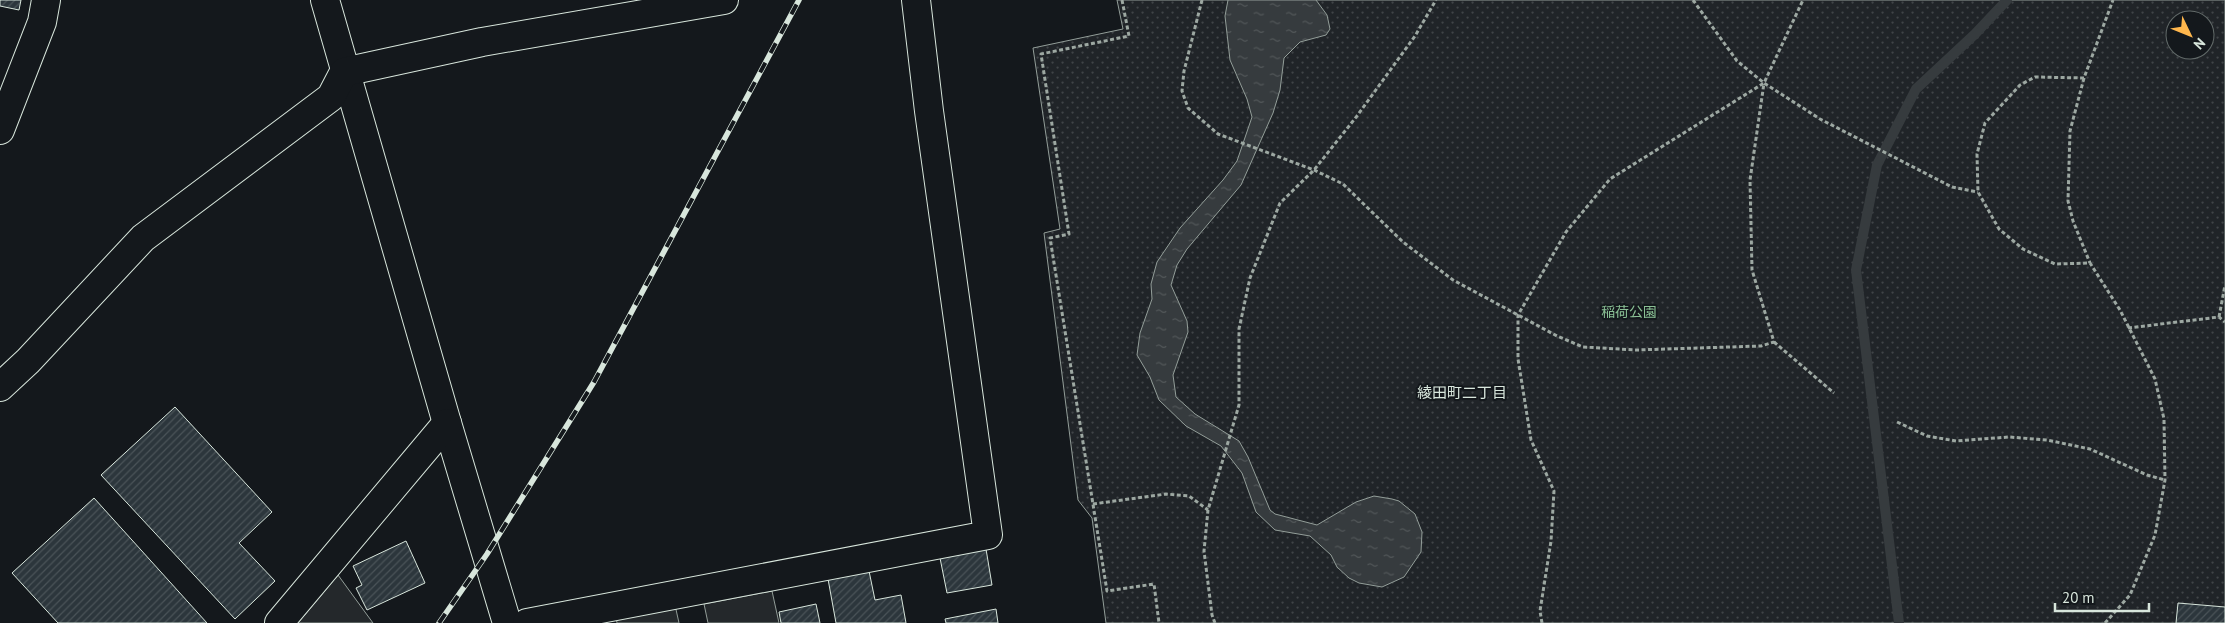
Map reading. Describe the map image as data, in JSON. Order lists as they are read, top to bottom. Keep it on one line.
{"districts":["綾田町二丁目"],"parks":["稲荷公園"],"scale_bar":"20 m","north":"bottom right"}
